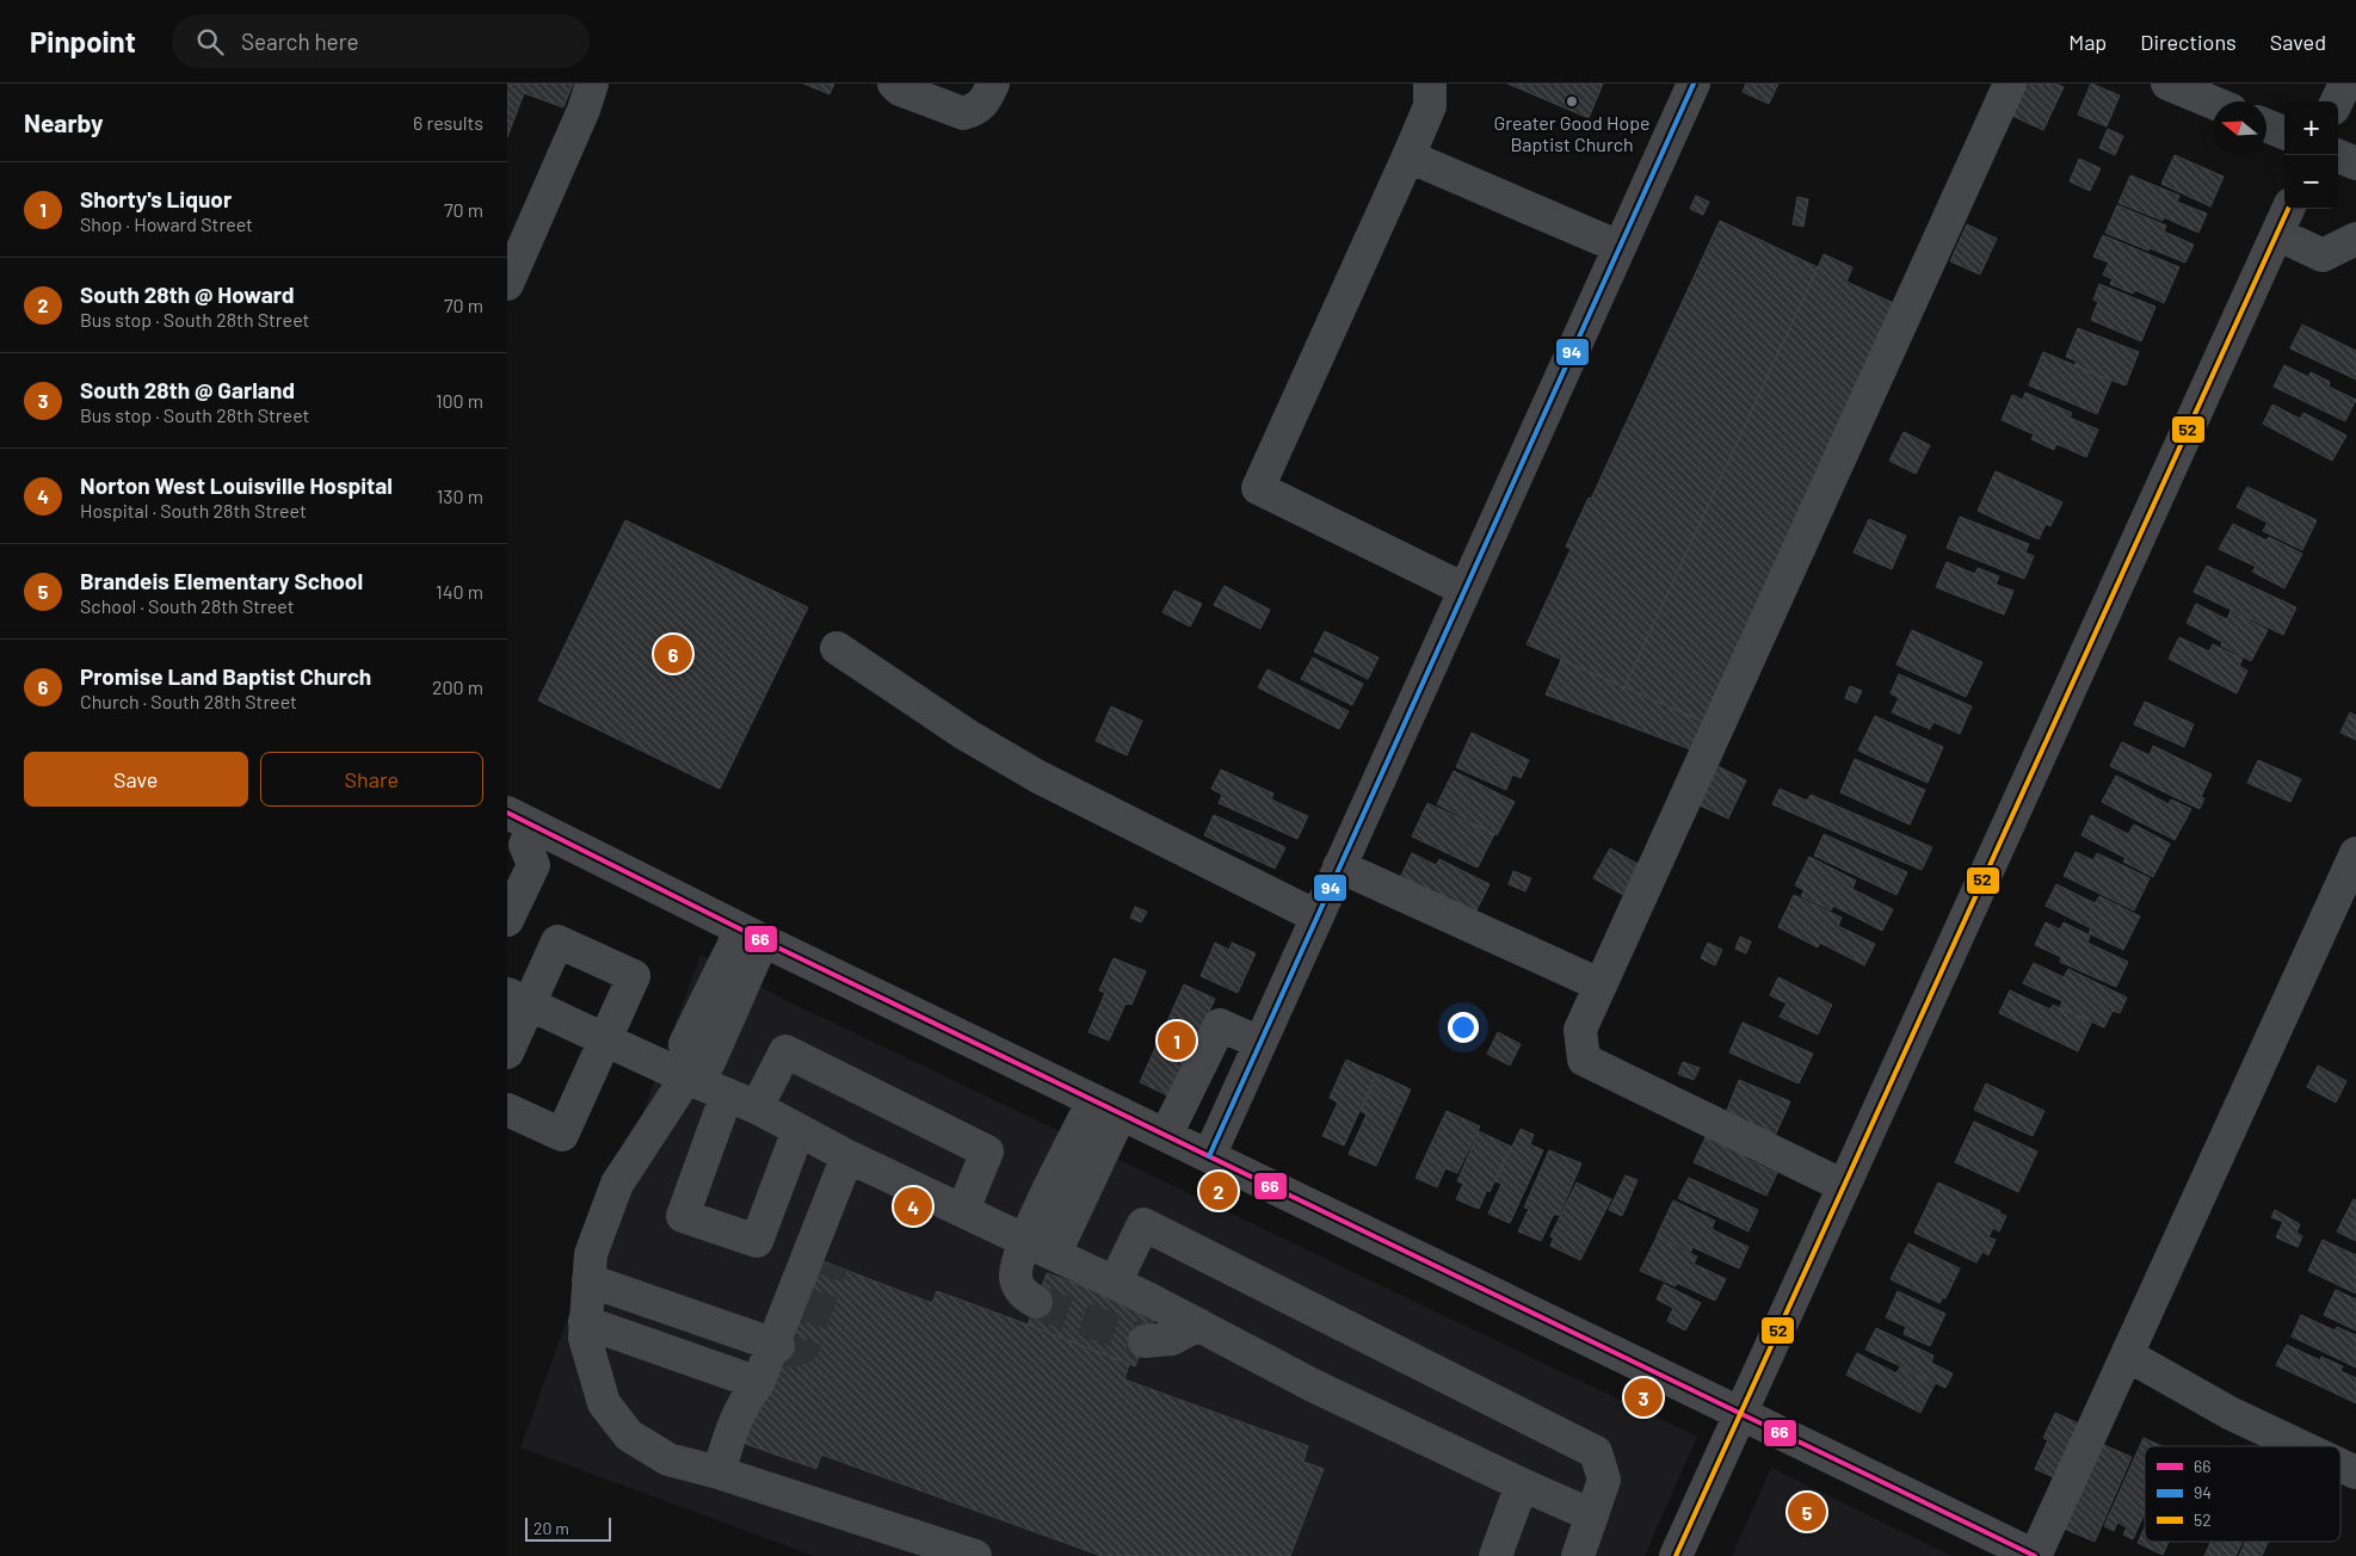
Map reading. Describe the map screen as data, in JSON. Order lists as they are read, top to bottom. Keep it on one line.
{"places":["Greater Good Hope Baptist Church"],"lines":["transit line 94","transit line 52","transit line 66"],"legend":["66","94","52"],"scale_bar":"20 m","north":"left","page":{"header":"Pinpoint","search":"Search here","nav":["Map","Directions","Saved"],"heading":["Nearby","6 results"],"map_buttons":["+","−"],"list":[{"mark":"1","name":"Shorty's Liquor","note":"Shop · Howard Street","value":"70 m"},{"mark":"2","name":"South 28th @ Howard","note":"Bus stop · South 28th Street","value":"70 m"},{"mark":"3","name":"South 28th @ Garland","note":"Bus stop · South 28th Street","value":"100 m"},{"mark":"4","name":"Norton West Louisville Hospital","note":"Hospital · South 28th Street","value":"130 m"},{"mark":"5","name":"Brandeis Elementary School","note":"School · South 28th Street","value":"140 m"},{"mark":"6","name":"Promise Land Baptist Church","note":"Church · South 28th Street","value":"200 m"}],"pins":["6","1","2","4","3","5"],"buttons":["Save","Share"],"scale":"20 m"}}
